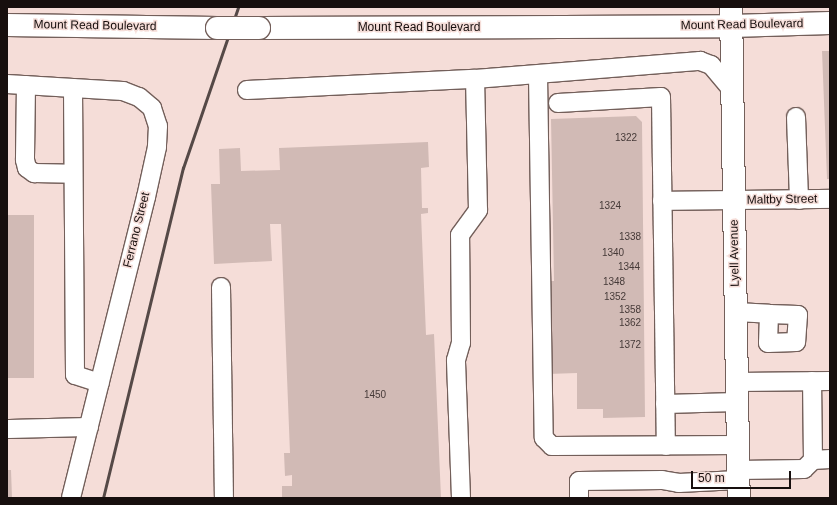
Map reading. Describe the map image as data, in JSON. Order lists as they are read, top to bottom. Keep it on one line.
{"streets":{"main road":["Mount Read Boulevard","Lyell Avenue"],"street":["Maltby Street","Ferrano Street"]},"crossings":[["Mount Read Boulevard","Lyell Avenue"],["Maltby Street","Lyell Avenue"]],"house_numbers":["1322","1324","1338","1340","1344","1348","1352","1358","1362","1372","1450"],"scale_bar":"50 m"}
